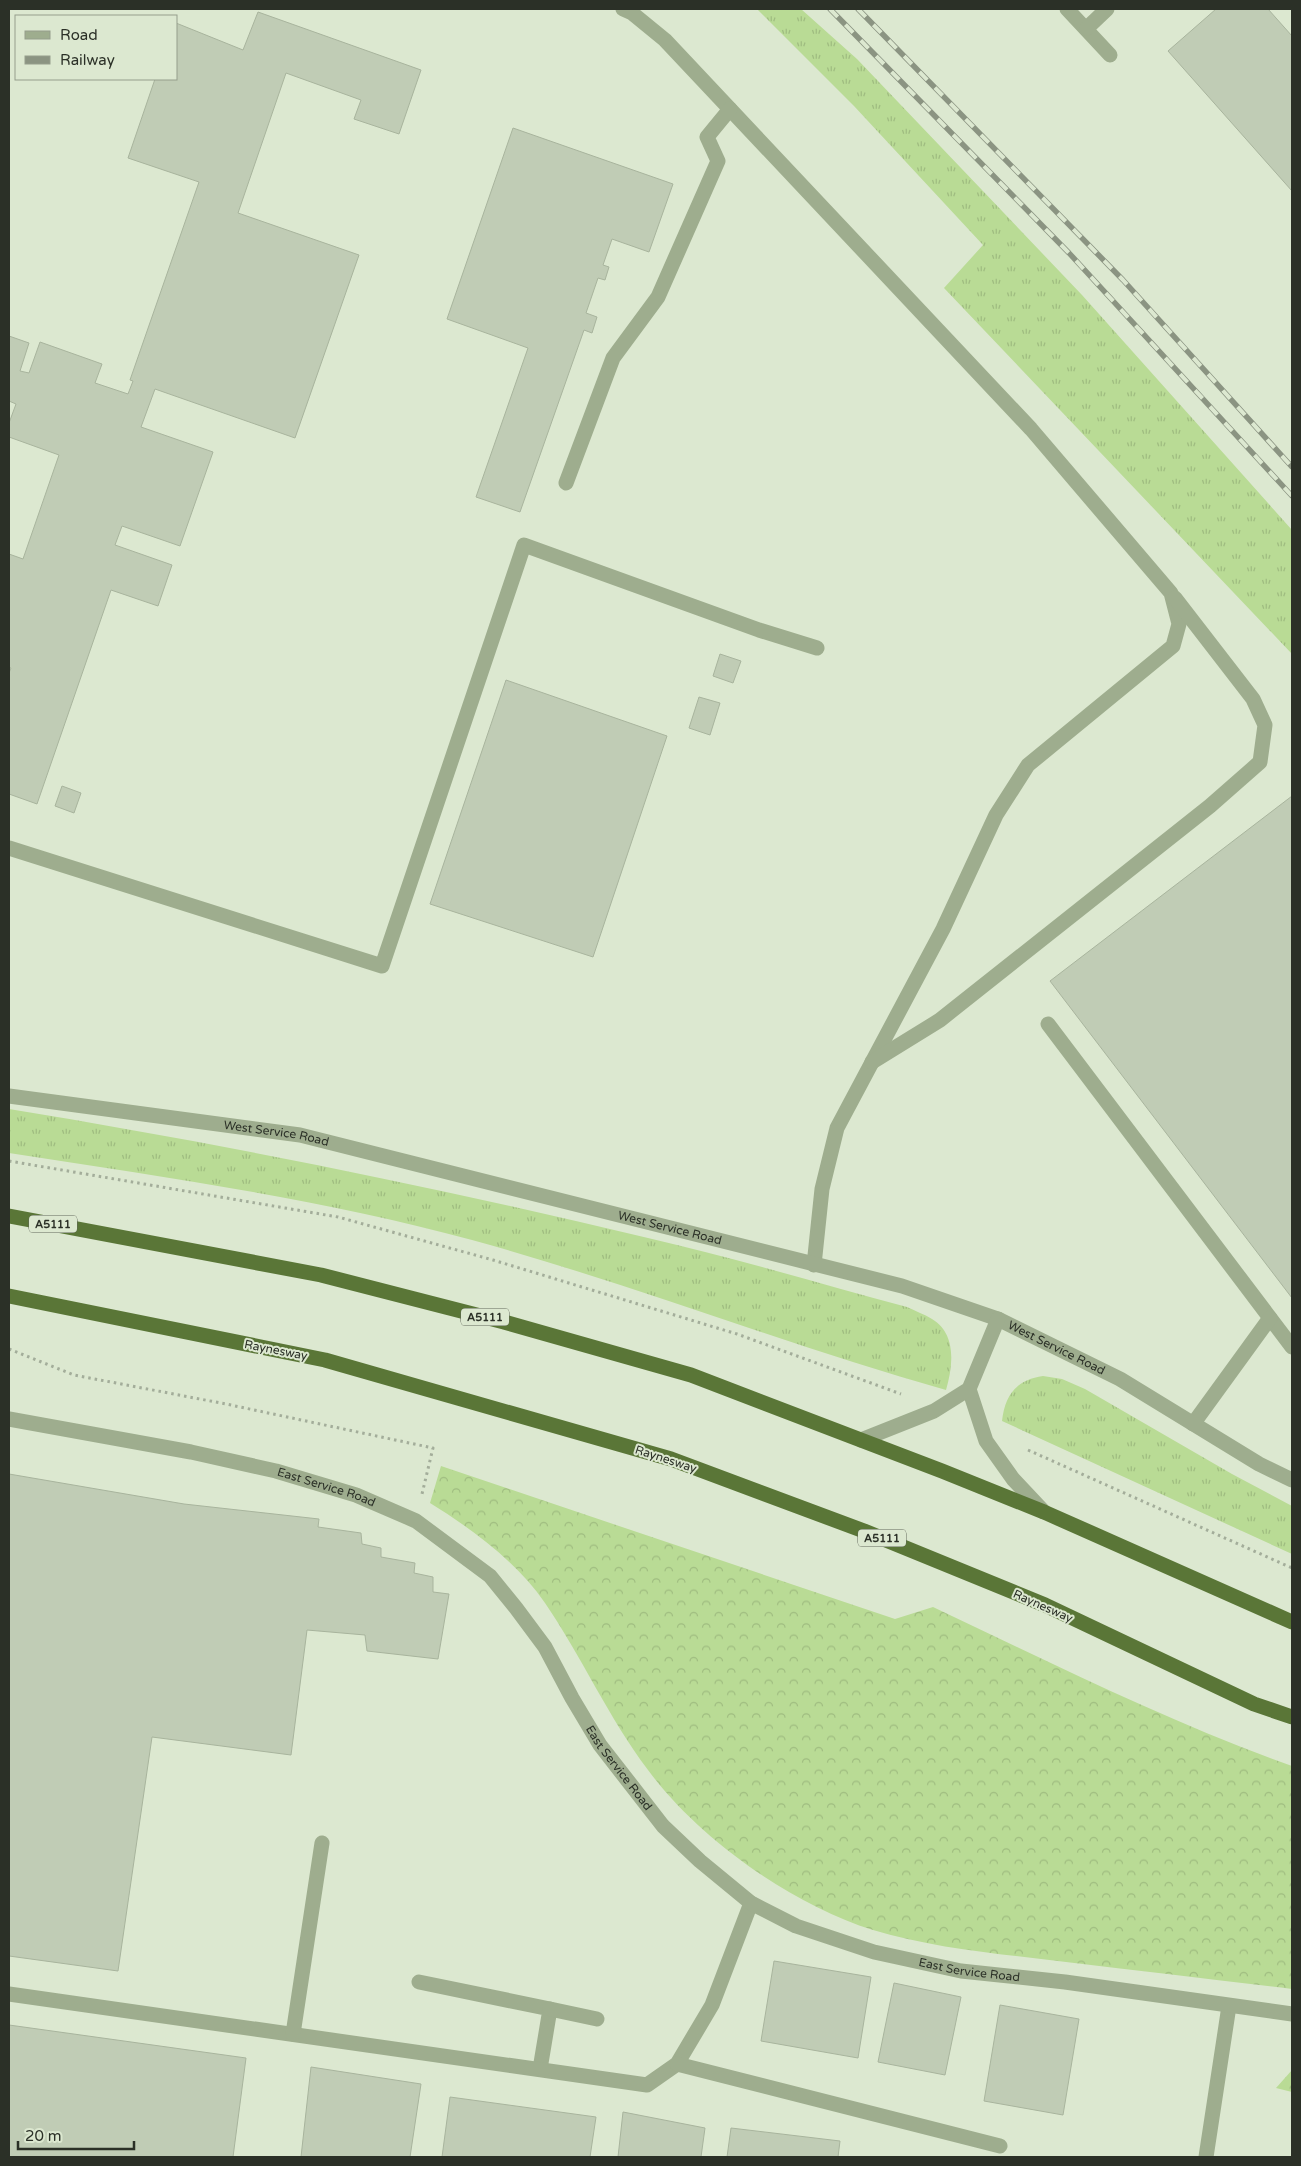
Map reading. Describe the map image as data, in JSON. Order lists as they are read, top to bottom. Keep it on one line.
{"streets":{"highway":["A5111","Raynesway"],"street":["West Service Road","East Service Road"]},"legend":["Road","Railway"],"scale_bar":"20 m"}
